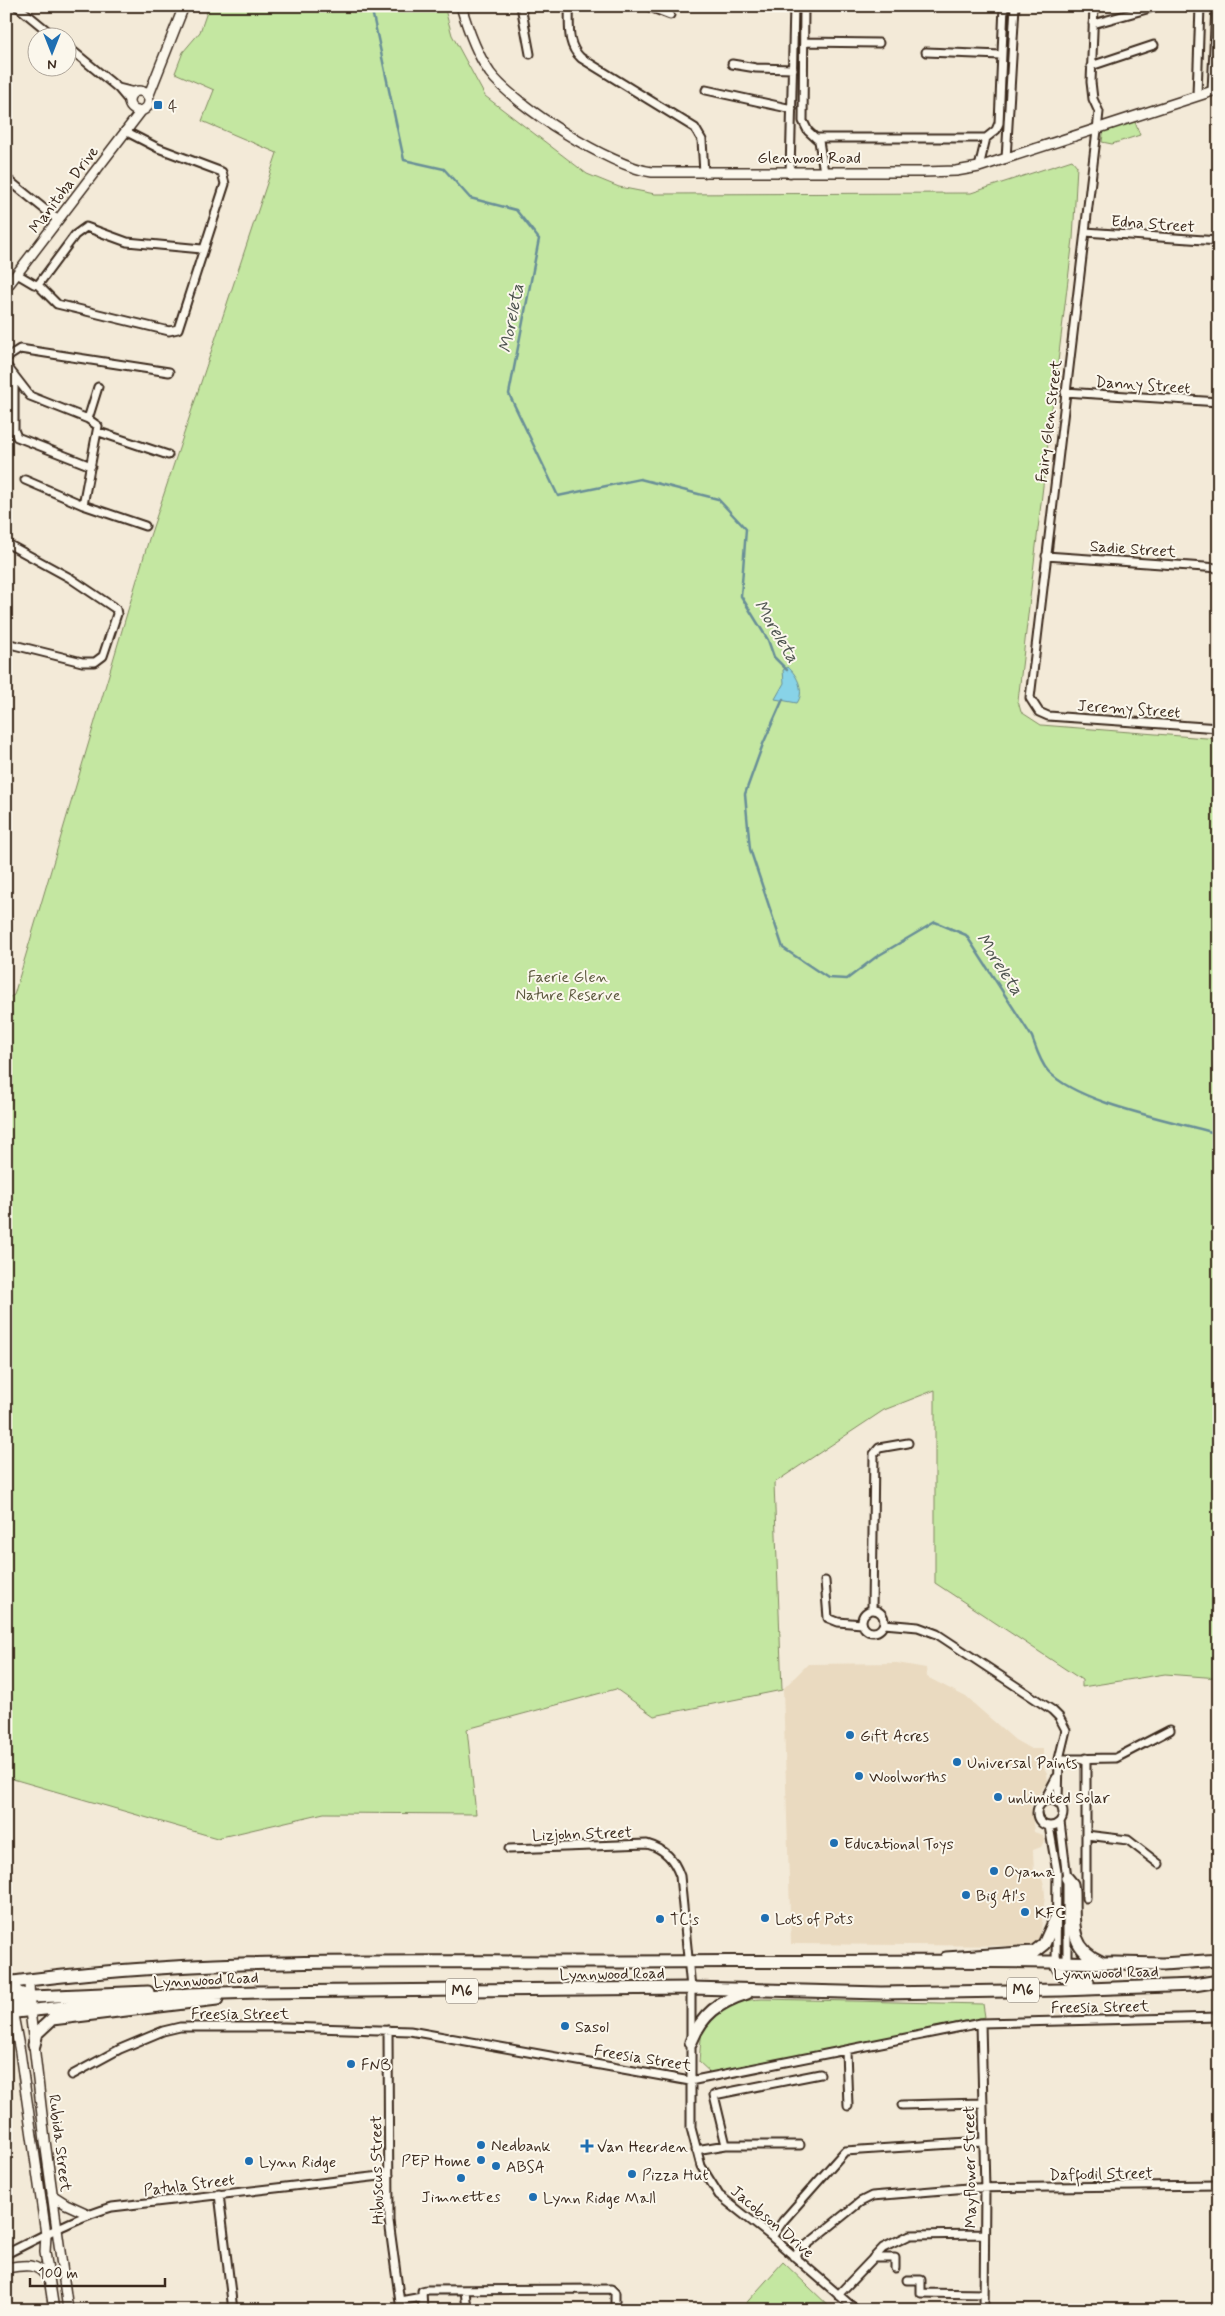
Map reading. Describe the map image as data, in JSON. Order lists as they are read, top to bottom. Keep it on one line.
{"streets":{"main road":["Lynnwood Road","M6"],"street":["Glenwood Road","Manitoba Drive","Edna Street","Danny Street","Fairy Glen Street","Sadie Street","Jeremy Street","Lizjohn Street","Freesia Street","Rubida Street","Mayflower Street","Hibuscus Street","Daffodil Street","Patula Street","Jacobson Drive"]},"crossings":[["Glenwood Road","Fairy Glen Street"],["Edna Street","Fairy Glen Street"],["Danny Street","Fairy Glen Street"],["Fairy Glen Street","Sadie Street"],["Fairy Glen Street","Jeremy Street"],["Lizjohn Street","Lynnwood Road"],["Lizjohn Street","Jacobson Drive"],["Lynnwood Road","Rubida Street"],["Lynnwood Road","Jacobson Drive"],["Freesia Street","Mayflower Street"],["Freesia Street","Hibuscus Street"],["Freesia Street","Jacobson Drive"],["Rubida Street","Patula Street"],["Mayflower Street","Daffodil Street"],["Hibuscus Street","Patula Street"],["Daffodil Street","Jacobson Drive"]],"water":["Moreleta"],"parks":["Faerie Glen Nature Reserve"],"places":{"transit":["4"],"other":["Gift Acres","Universal Paints","Woolworths","unlimited Solar","Educational Toys","Oyama","Big Al's","KFC","Lots of Pots","TC's","Sasol","FNB","Nedbank","PEP Home","Lynn Ridge","ABSA","Pizza Hut","Jimnettes","Lynn Ridge Mall"],"health":["Van Heerden"]},"scale_bar":"100 m","north":"bottom"}
